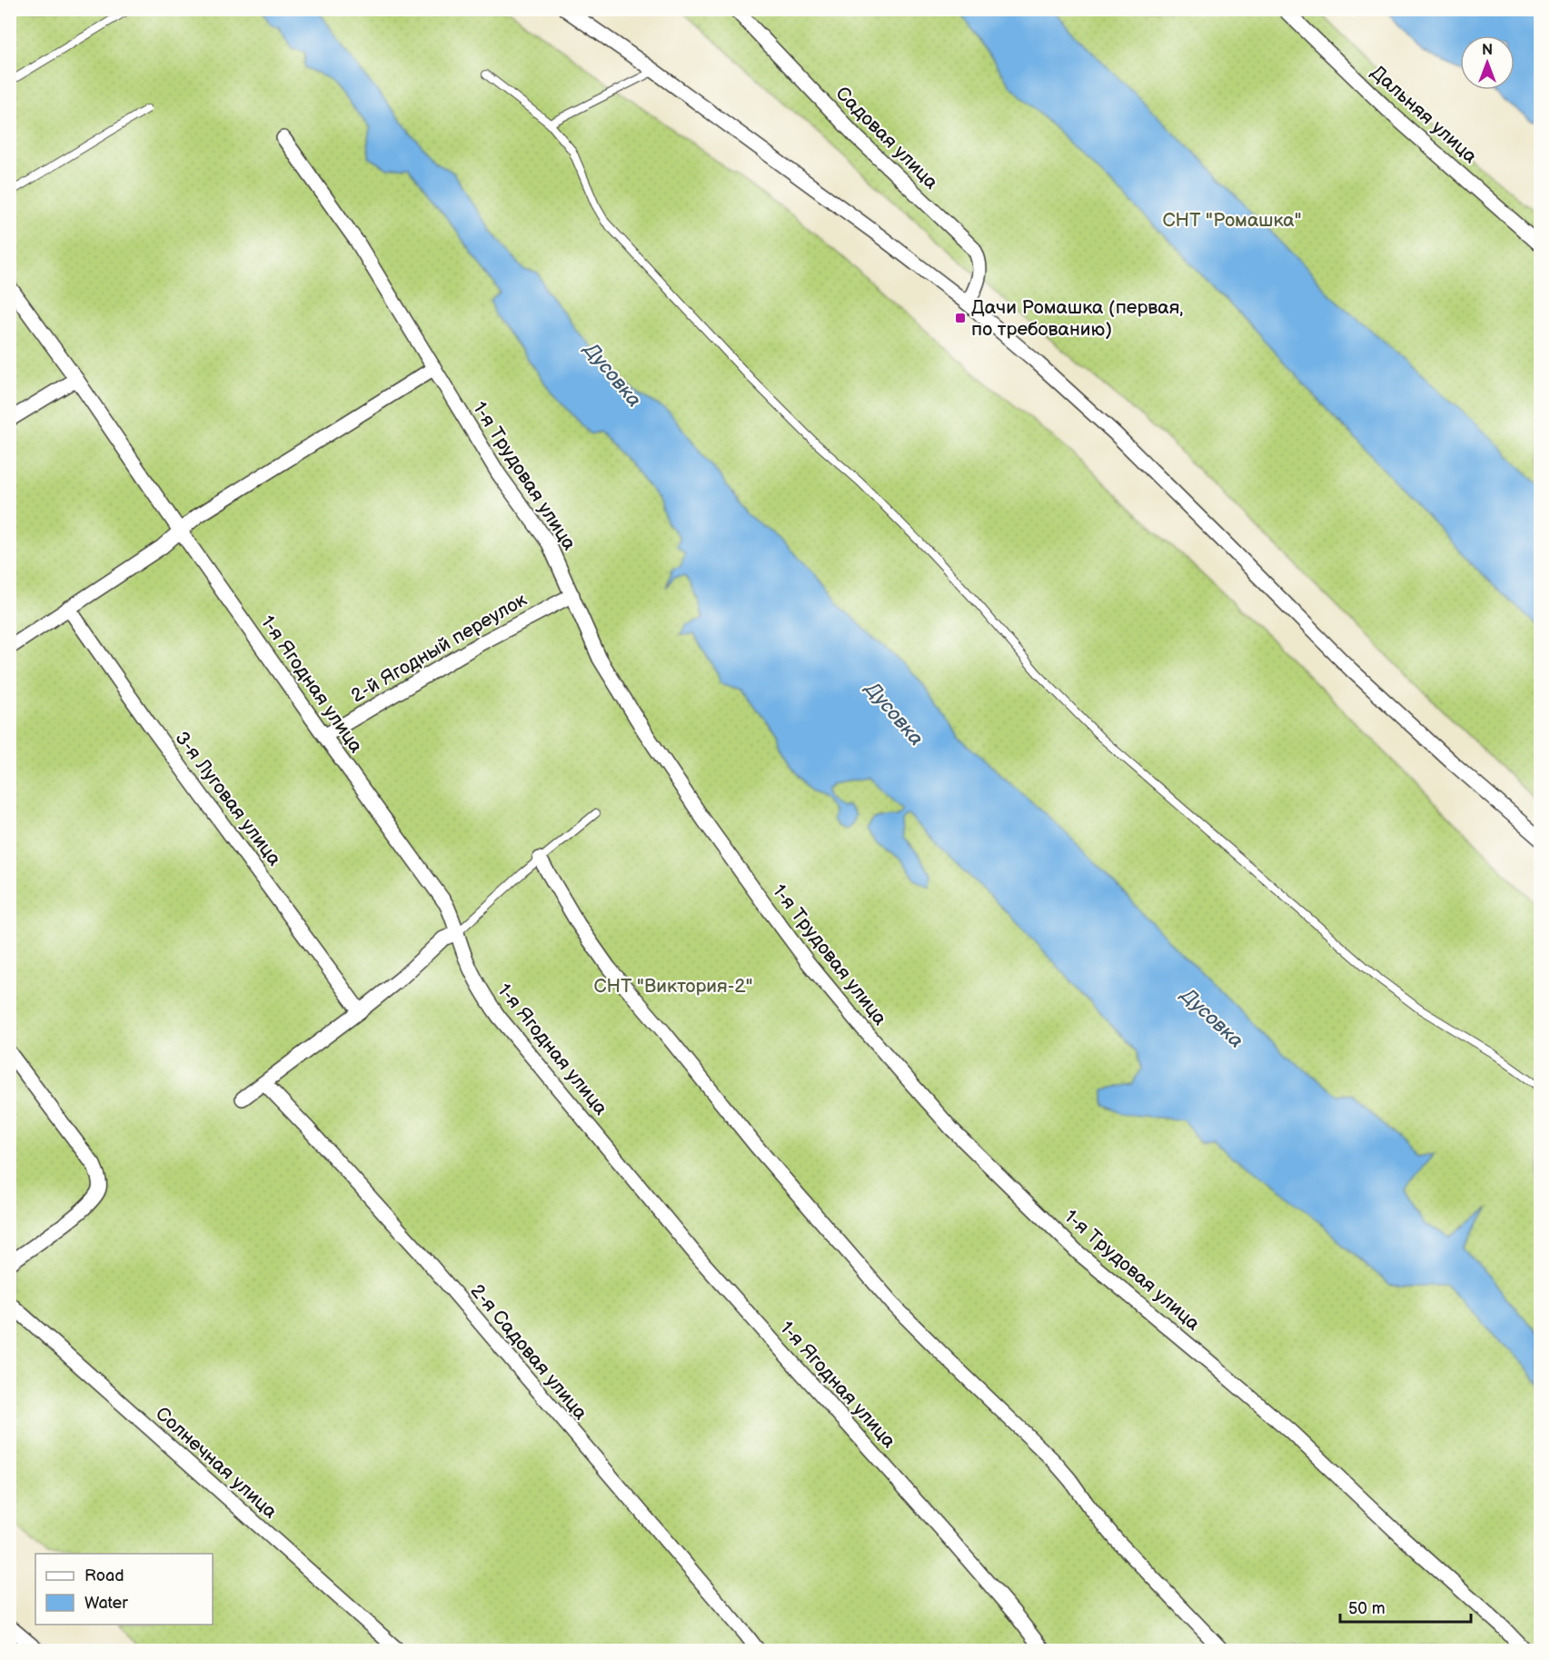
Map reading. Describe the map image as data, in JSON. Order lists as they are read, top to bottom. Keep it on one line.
{"streets":{"street":["Дальняя улица","Садовая улица","1-я Трудовая улица","2-й Ягодный переулок","1-я Ягодная улица","3-я Луговая улица","2-я Садовая улица","Солнечная улица"]},"crossings":[["1-я Трудовая улица","2-й Ягодный переулок"],["2-й Ягодный переулок","1-я Ягодная улица"]],"water":["Дусовка"],"parks":["СНТ \"Ромашка\"","СНТ \"Виктория-2\""],"places":{"transit":["Дачи Ромашка (первая, по требованию)"]},"legend":["Road","Water"],"scale_bar":"50 m","north":"top"}
